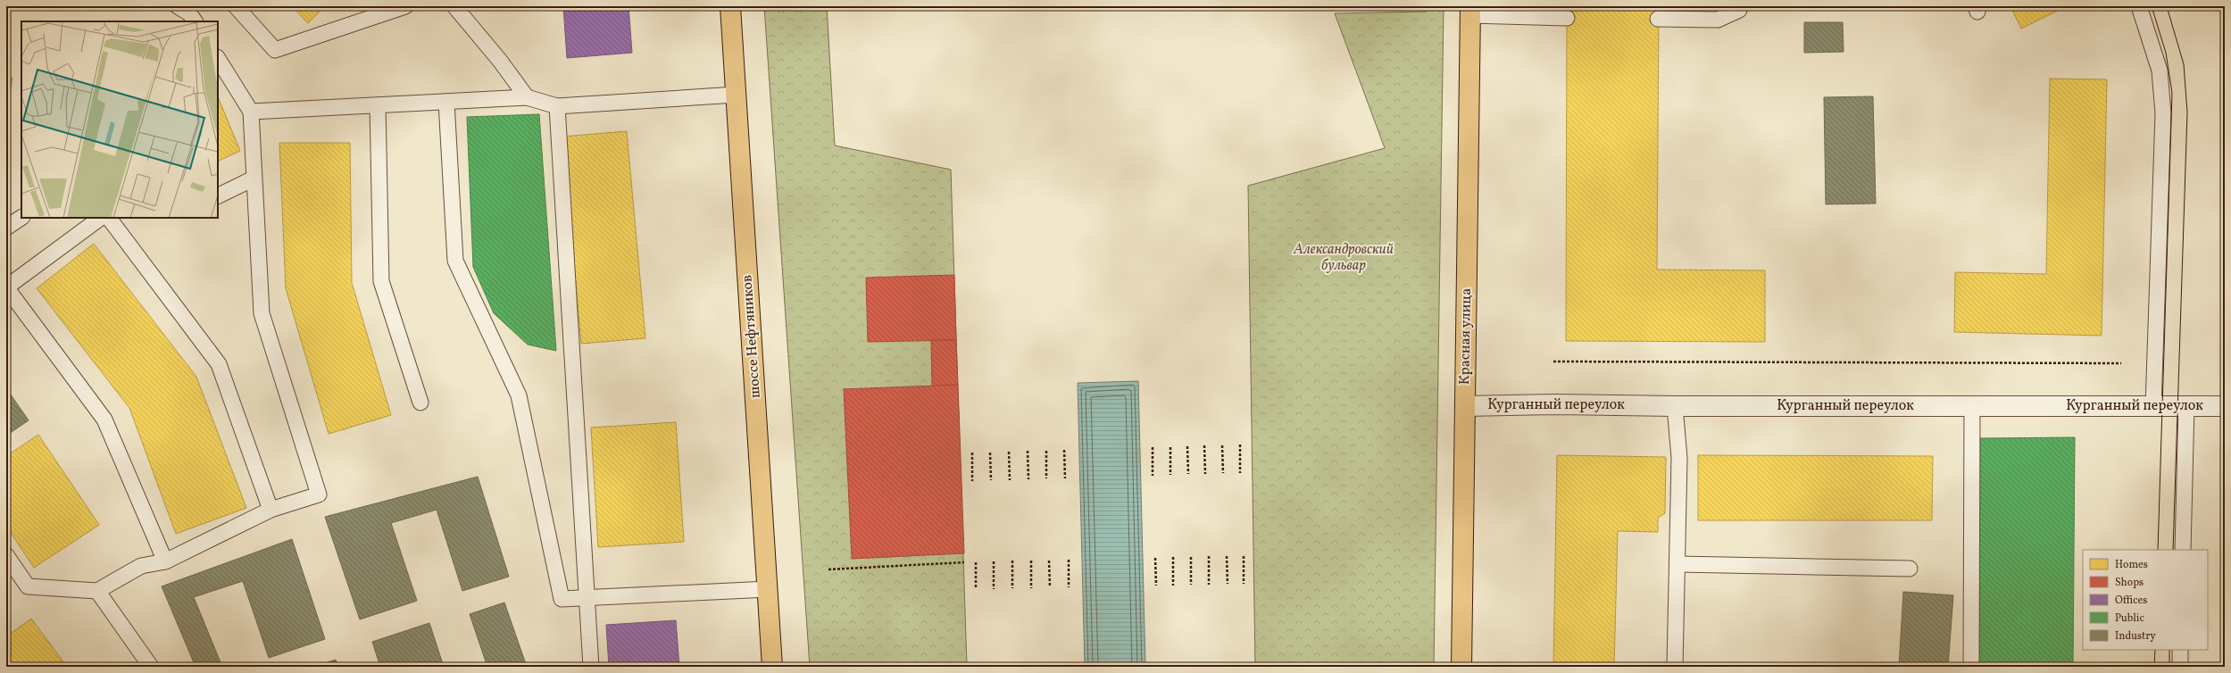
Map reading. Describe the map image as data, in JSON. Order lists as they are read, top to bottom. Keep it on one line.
{"streets":{"main road":["шоссе Нефтяников","Красная улица"],"street":["Курганный переулок"]},"crossings":[["Красная улица","Курганный переулок"]],"parks":["Александровский бульвар"],"legend":["Homes","Shops","Offices","Public","Industry"]}
